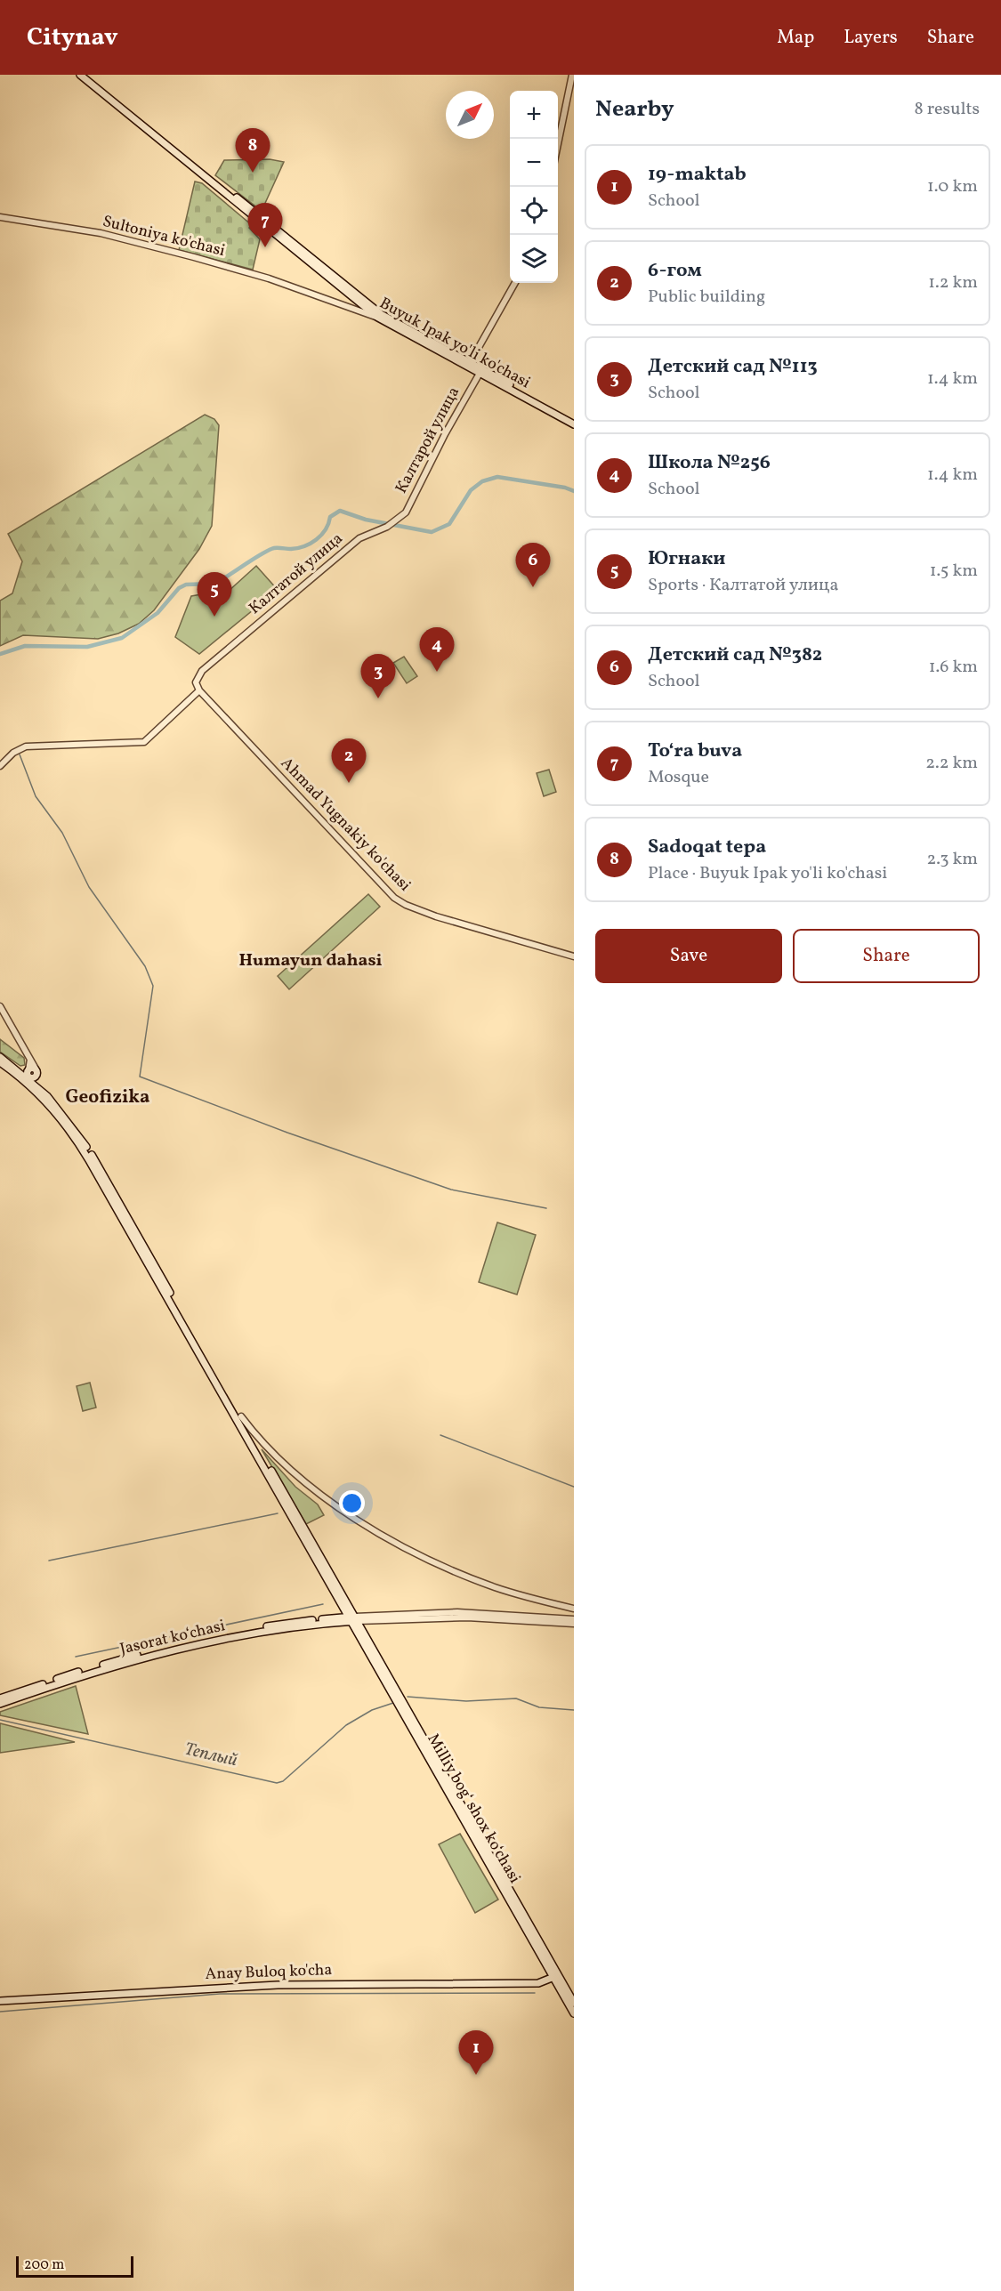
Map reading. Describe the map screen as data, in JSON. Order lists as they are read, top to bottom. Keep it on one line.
{"streets":{"main road":["Buyuk Ipak yo'li ko'chasi","Jasorat koʻchasi","Milliy bog‘ shox ko‘chasi","Anay Buloq ko'cha"],"street":["Sultoniya ko'chasi","Калтарой улица","Калтатой улица","Ahmad Yugnakiy ko'chasi"]},"crossings":[["Sultoniya ko'chasi","Buyuk Ipak yo'li ko'chasi"],["Buyuk Ipak yo'li ko'chasi","Калтарой улица"],["Калтарой улица","Калтатой улица"],["Калтатой улица","Ahmad Yugnakiy ko'chasi"],["Jasorat koʻchasi","Milliy bog‘ shox ko‘chasi"],["Milliy bog‘ shox ko‘chasi","Anay Buloq ko'cha"]],"districts":["Humayun dahasi","Geofizika"],"water":["Теплый"],"scale_bar":"200 m","north":"top right","page":{"header":"Citynav","nav":["Map","Layers","Share"],"heading":["Nearby","8 results"],"map_buttons":["+","−"],"pins":["8","7","6","5","4","3","2","1"],"list":[{"mark":"1","name":"19-maktab","note":"School","value":"1.0 km"},{"mark":"2","name":"6-гом","note":"Public building","value":"1.2 km"},{"mark":"3","name":"Детский сад №113","note":"School","value":"1.4 km"},{"mark":"4","name":"Школа №256","note":"School","value":"1.4 km"},{"mark":"5","name":"Югнаки","note":"Sports · Калтатой улица","value":"1.5 km"},{"mark":"6","name":"Детский сад №382","note":"School","value":"1.6 km"},{"mark":"7","name":"To‘ra buva","note":"Mosque","value":"2.2 km"},{"mark":"8","name":"Sadoqat tepa","note":"Place · Buyuk Ipak yo'li ko'chasi","value":"2.3 km"}],"buttons":["Save","Share"],"scale":"200 m"}}
